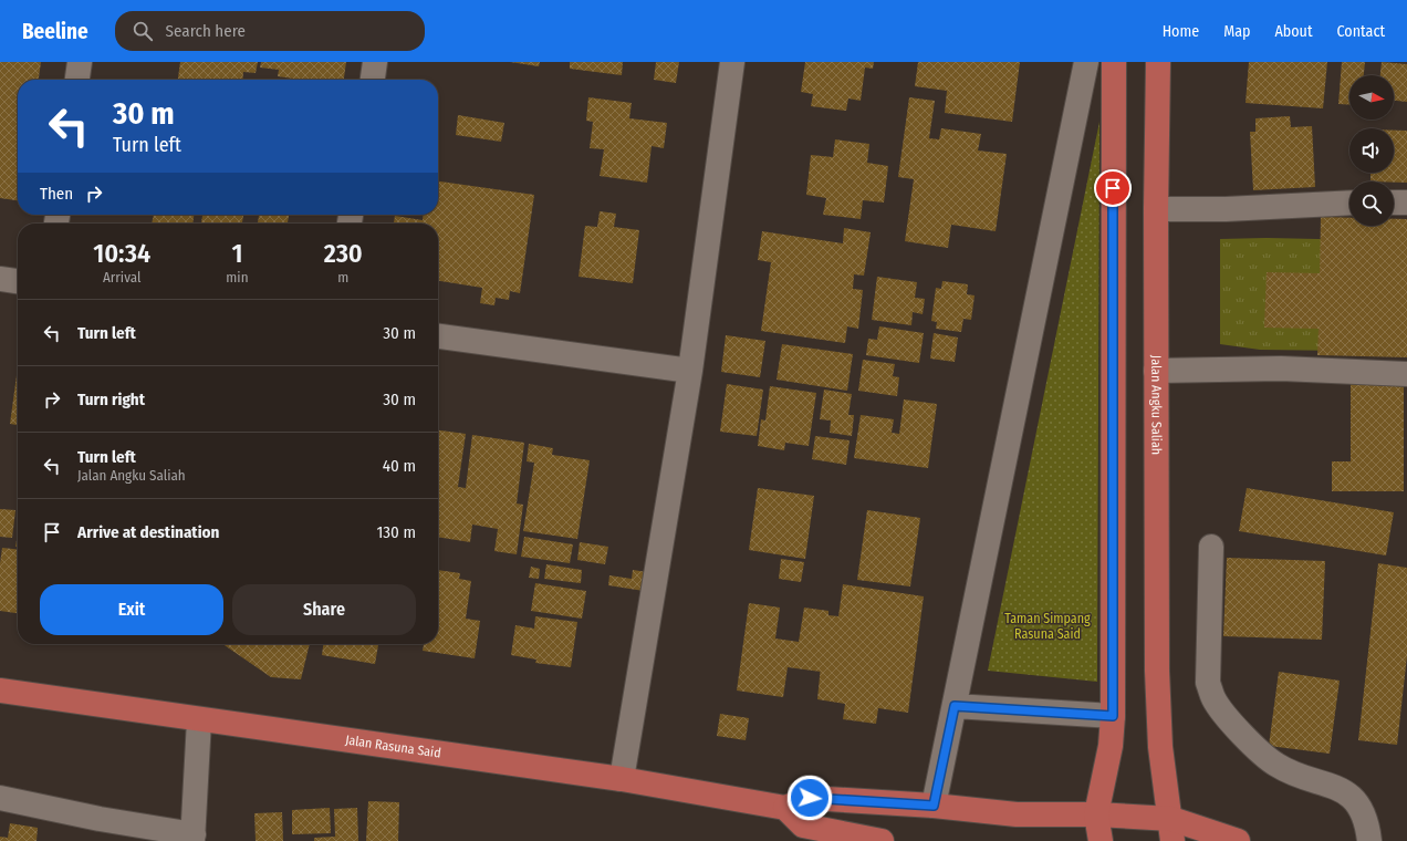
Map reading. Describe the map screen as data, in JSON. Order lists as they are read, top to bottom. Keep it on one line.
{"streets":{"main road":["Jalan Angku Saliah","Jalan Rasuna Said"]},"parks":["Taman Simpang Rasuna Said"],"north":"right","page":{"header":"Beeline","search":"Search here","nav":["Home","Map","About","Contact"],"turn":["30 m","Turn left"],"then":"Then","eta":["10:34","Arrival","1","min","230","m"],"list":[{"name":"Turn left","value":"30 m"},{"name":"Turn right","value":"30 m"},{"name":"Turn left","note":"Jalan Angku Saliah","value":"40 m"},{"name":"Arrive at destination","value":"130 m"}],"buttons":["Exit","Share"]}}
